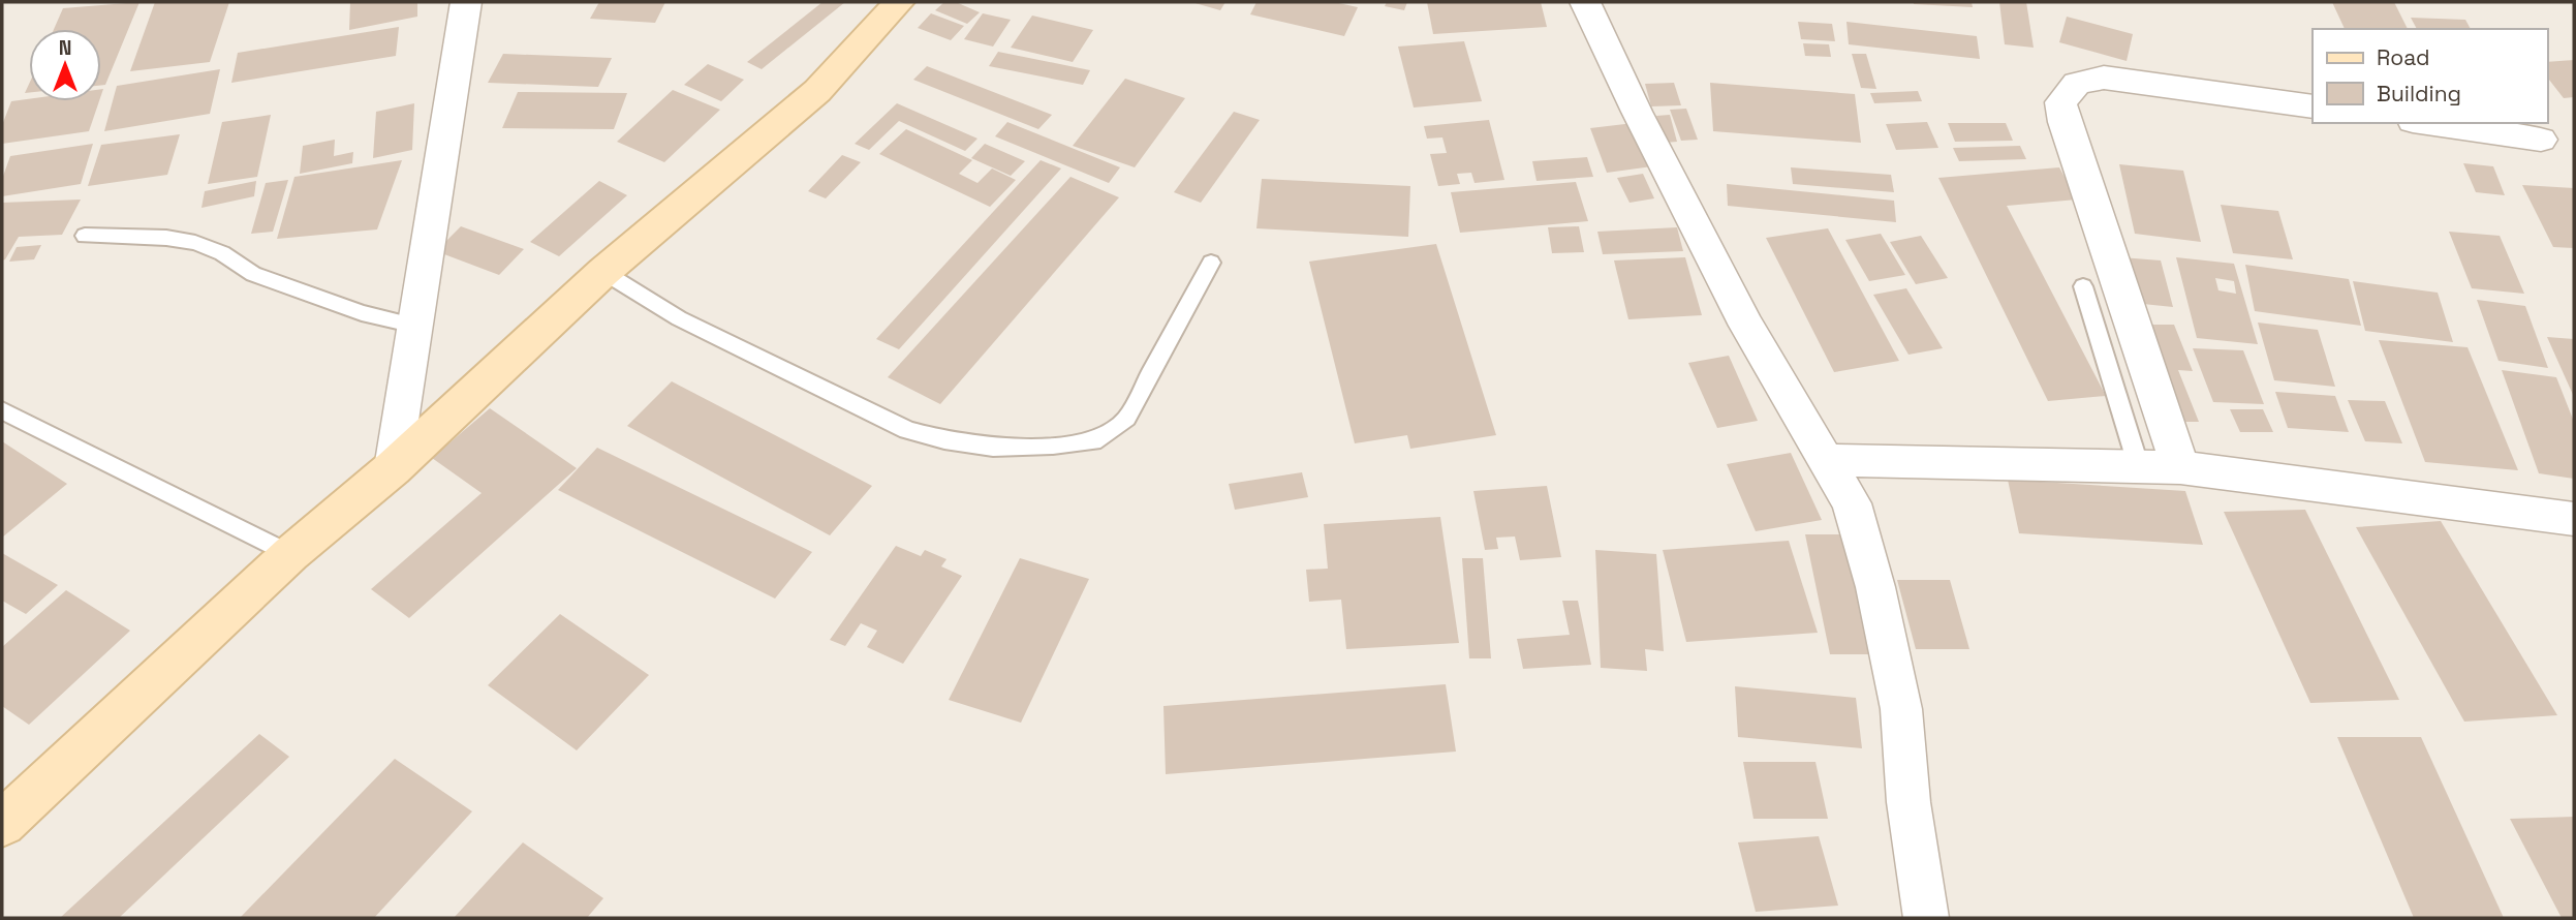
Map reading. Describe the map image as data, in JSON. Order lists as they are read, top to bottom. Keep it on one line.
{"legend":["Road","Building"],"north":"top"}
